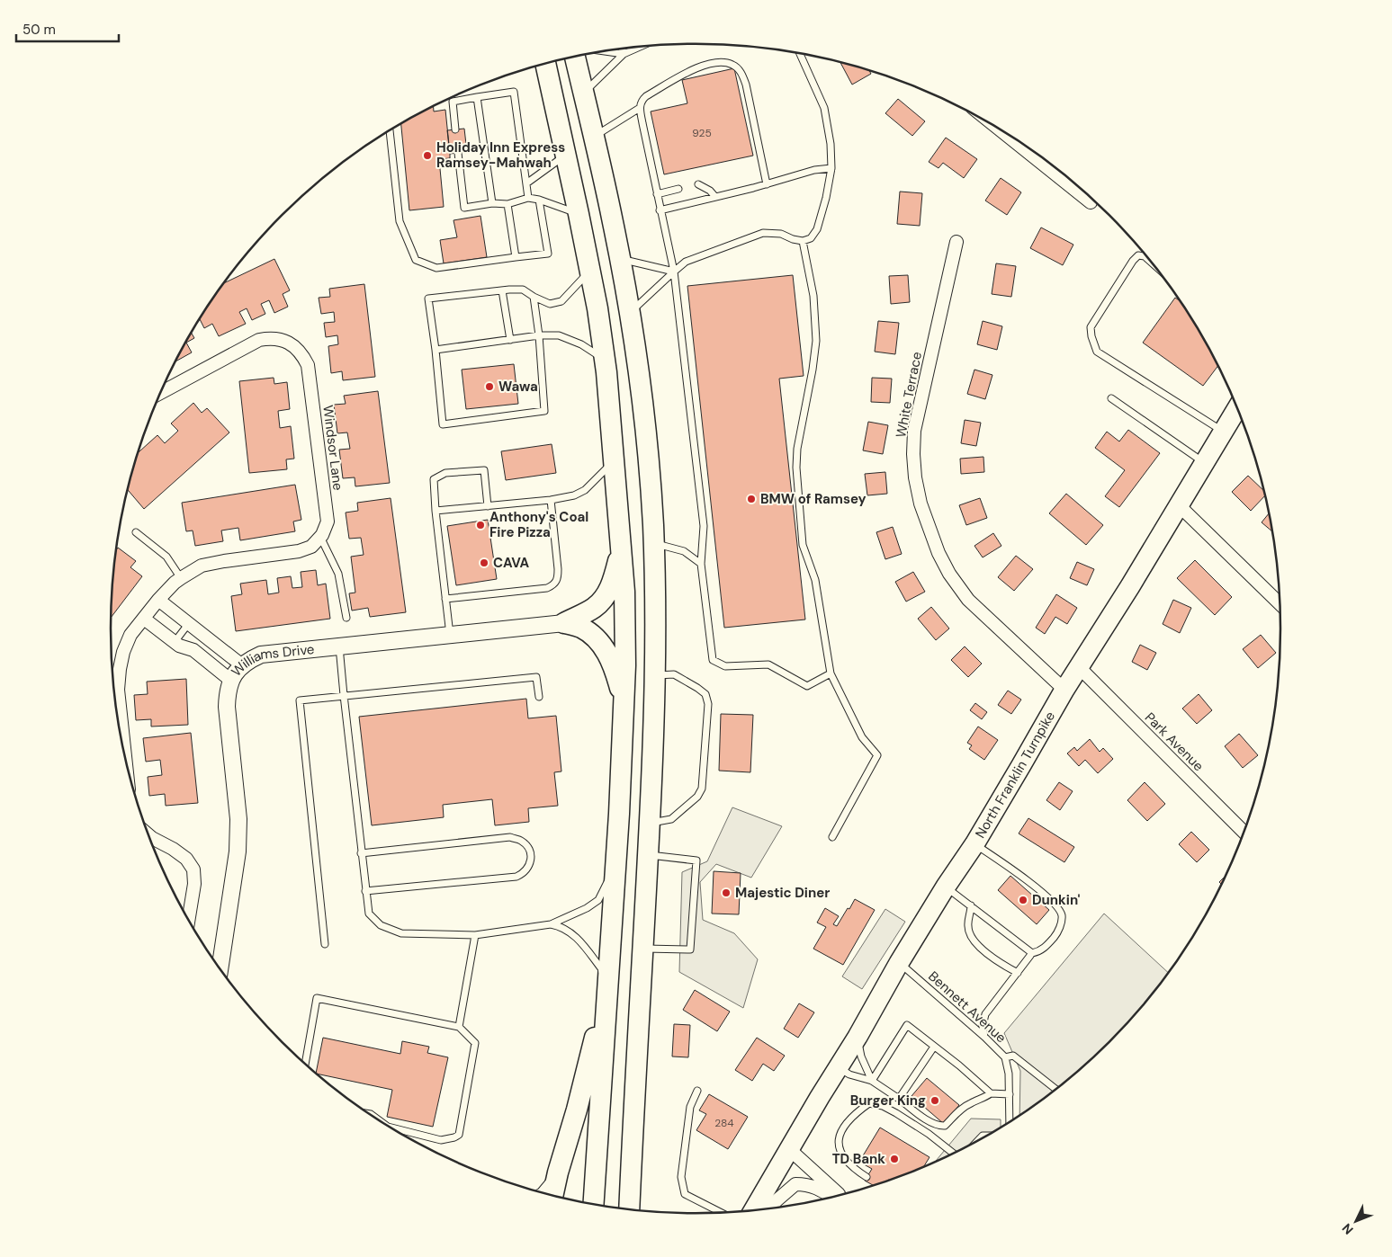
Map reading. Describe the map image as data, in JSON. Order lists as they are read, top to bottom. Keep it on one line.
{"streets":{"main road":["North Franklin Turnpike"],"street":["White Terrace","Windsor Lane","Williams Drive","Park Avenue"],"lane":["Bennett Avenue"]},"crossings":[["White Terrace","North Franklin Turnpike"],["Park Avenue","North Franklin Turnpike"],["North Franklin Turnpike","Bennett Avenue"]],"places":["Holiday Inn Express Ramsey-Mahwah","Wawa","BMW of Ramsey","Anthony's Coal Fire Pizza","CAVA","Majestic Diner","Dunkin'","Burger King","TD Bank"],"house_numbers":["925","284"],"scale_bar":"50 m","north":"bottom left"}
